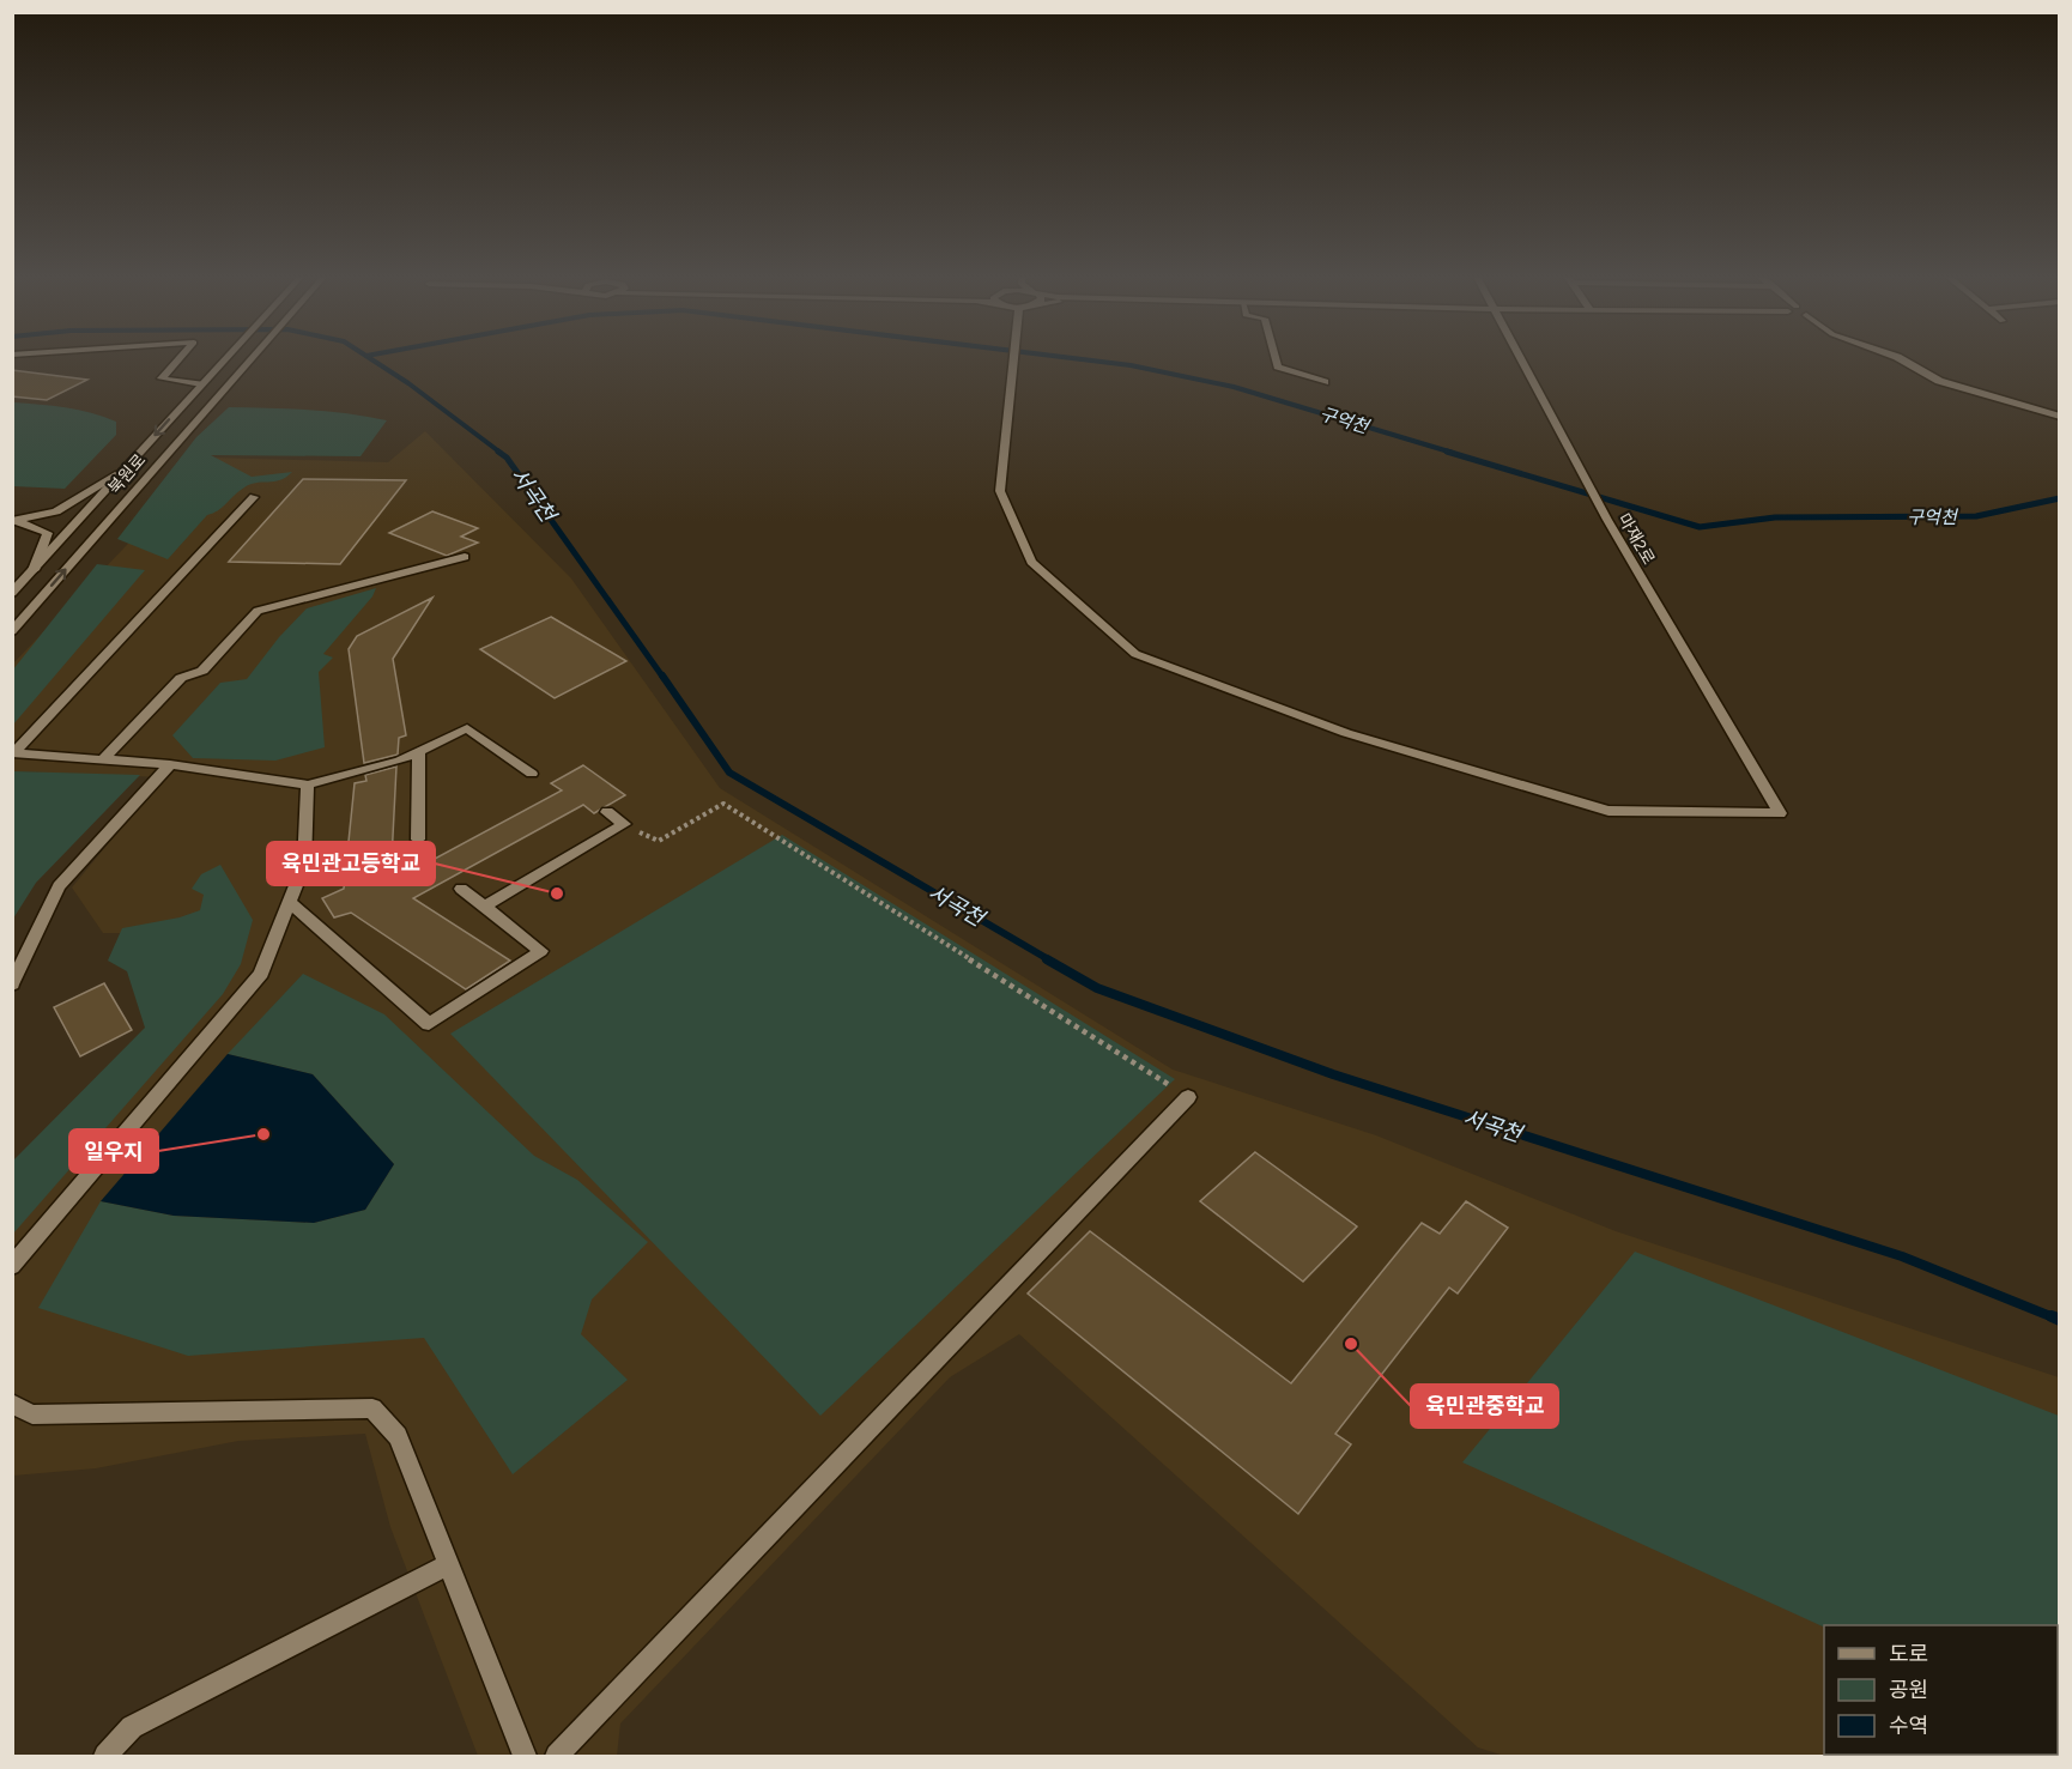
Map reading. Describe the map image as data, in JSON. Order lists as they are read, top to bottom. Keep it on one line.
{"streets":{"street":["북원로","마재2로"]},"water":["구억천","서곡천"],"places":["육민관고등학교","일우지","육민관중학교"],"legend":["도로","공원","수역"]}
